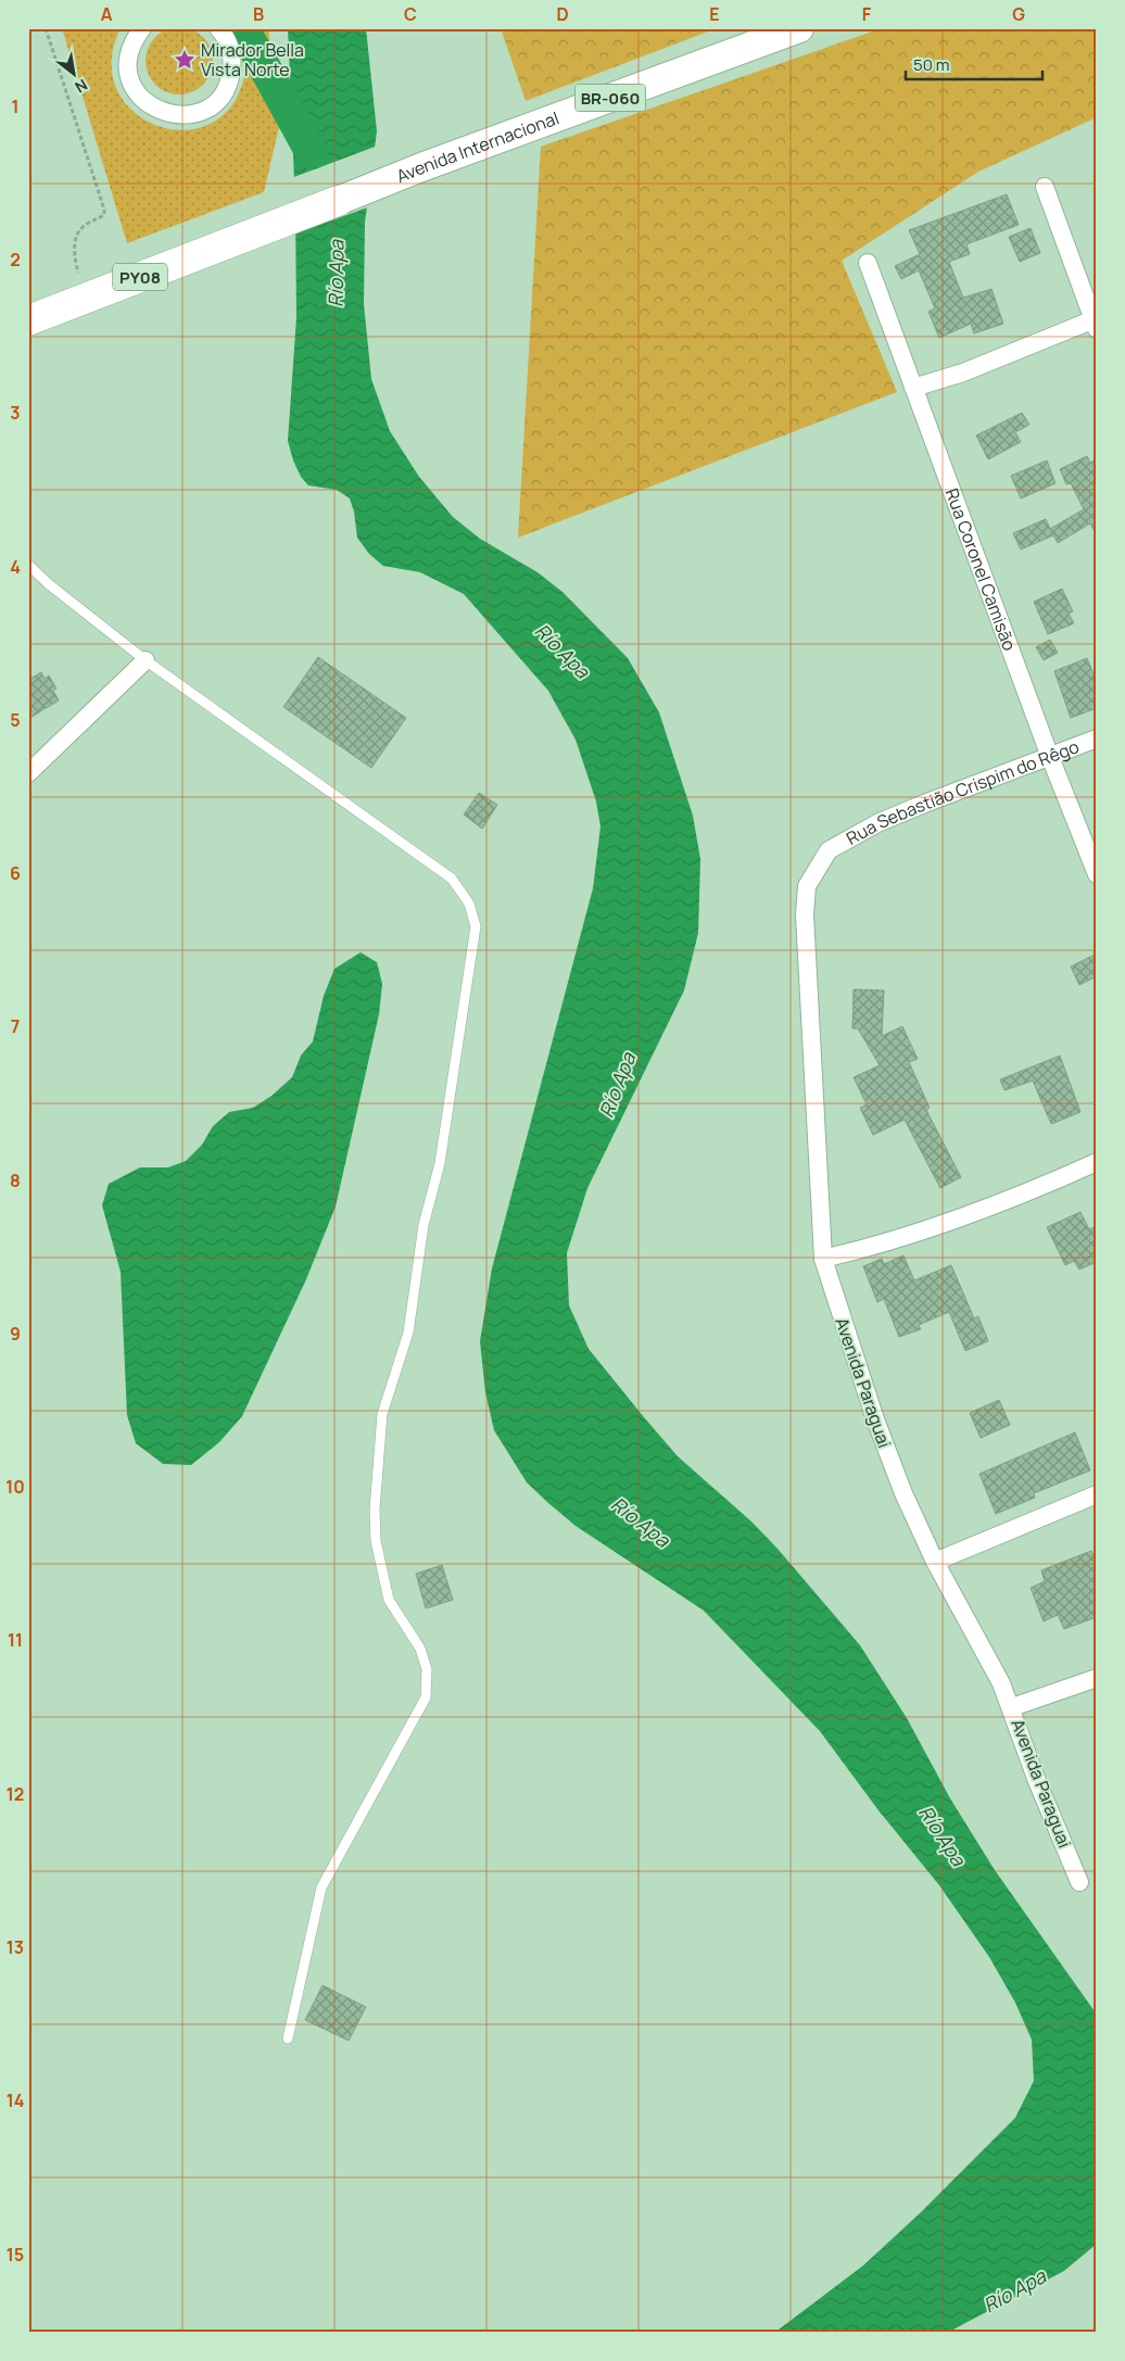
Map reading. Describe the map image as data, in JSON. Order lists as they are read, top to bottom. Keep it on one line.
{"streets":{"highway":["PY08"],"main road":["BR-060","Avenida Internacional"],"street":["Rua Coronel Camisão","Rua Sebastião Crispim do Rêgo","Avenida Paraguai"]},"crossings":[["Avenida Internacional","PY08"],["Rua Coronel Camisão","Rua Sebastião Crispim do Rêgo"],["Rua Sebastião Crispim do Rêgo","Avenida Paraguai"]],"water":["Río Apa"],"places":{"place":["Mirador Bella Vista Norte"]},"scale_bar":"50 m","north":"bottom right","grid":{"columns":["A","B","C","D","E","F","G"],"rows":["1","2","3","4","5","6","7","8","9","10","11","12","13","14","15"]}}
